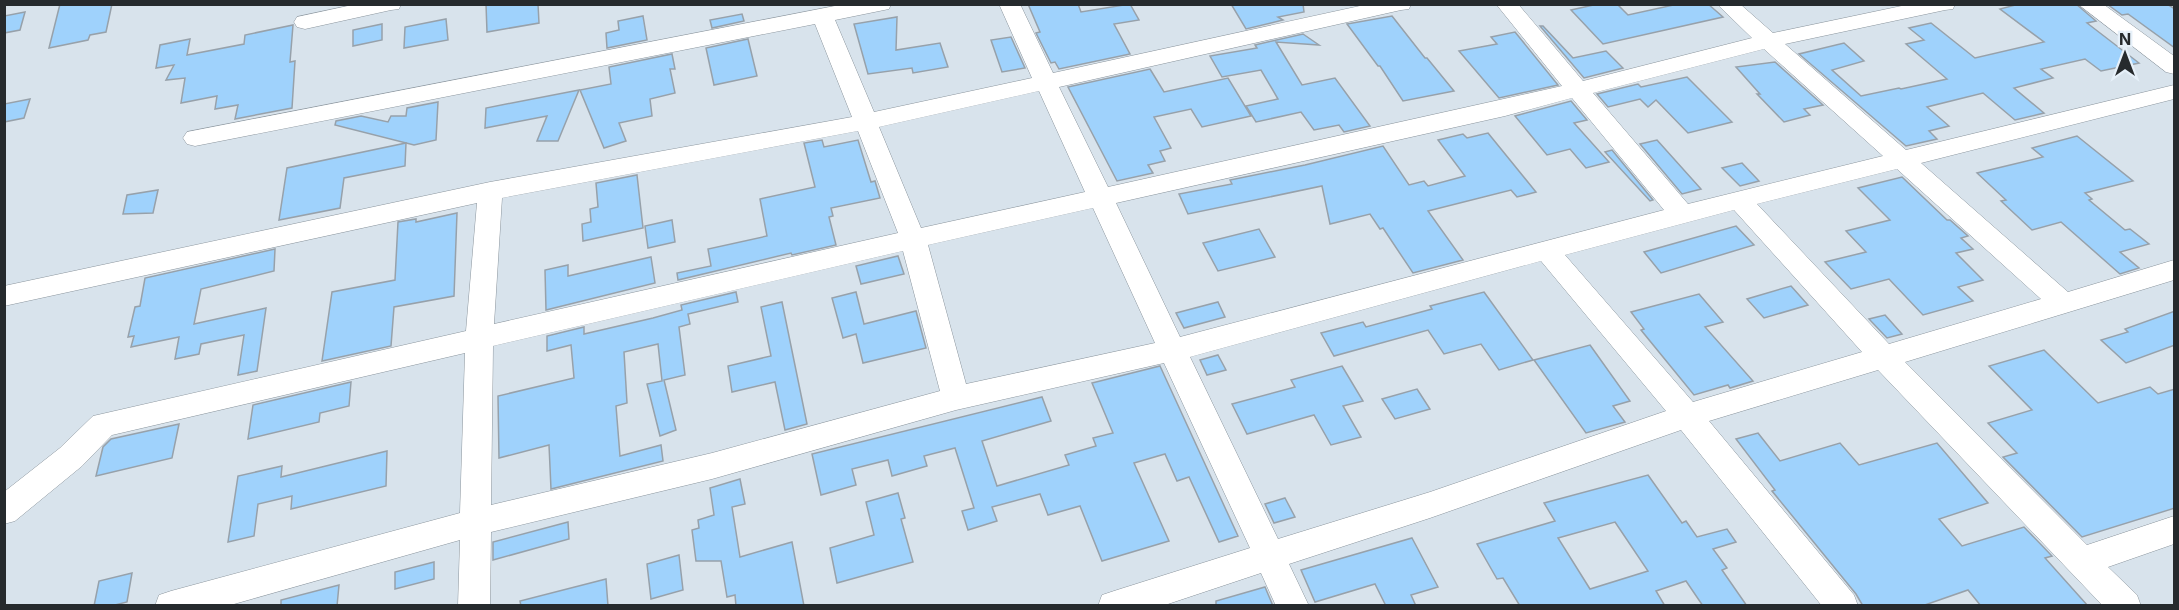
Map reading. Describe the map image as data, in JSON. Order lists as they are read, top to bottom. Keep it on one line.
{"north":"top"}
